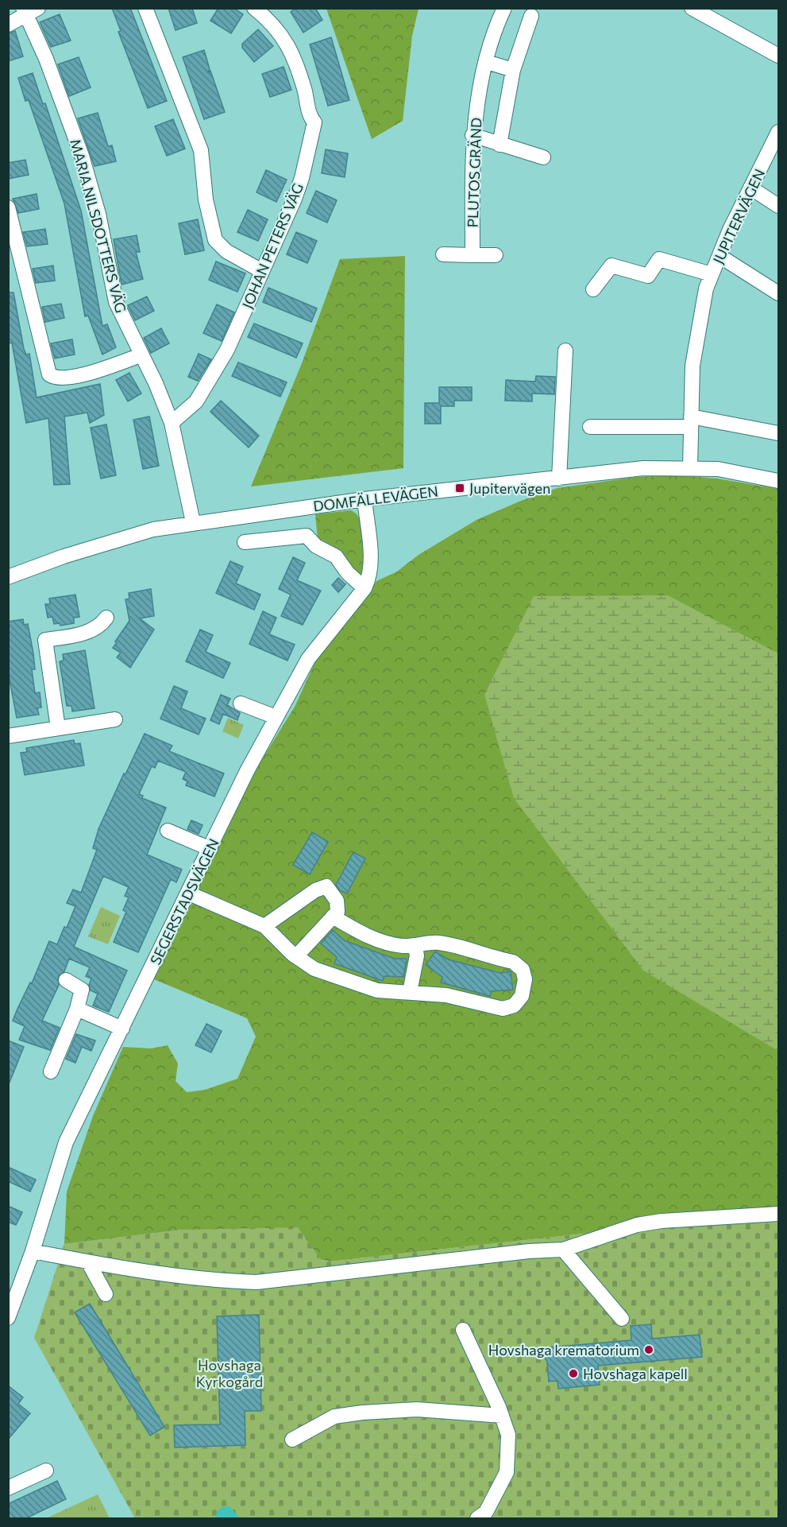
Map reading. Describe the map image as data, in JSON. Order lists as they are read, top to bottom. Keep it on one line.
{"streets":{"street":["PLUTOS GRÄND","JUPITERVÄGEN","MARIA NILSDOTTERS VÄG","JOHAN PETERS VÄG","DOMFÄLLEVÄGEN","SEGERSTADSVÄGEN"]},"crossings":[["JUPITERVÄGEN","DOMFÄLLEVÄGEN"],["MARIA NILSDOTTERS VÄG","JOHAN PETERS VÄG"],["MARIA NILSDOTTERS VÄG","DOMFÄLLEVÄGEN"],["DOMFÄLLEVÄGEN","SEGERSTADSVÄGEN"]],"parks":["Hovshaga Kyrkogård"],"places":{"transit":["Jupitervägen"],"other":["Hovshaga krematorium","Hovshaga kapell"]}}
